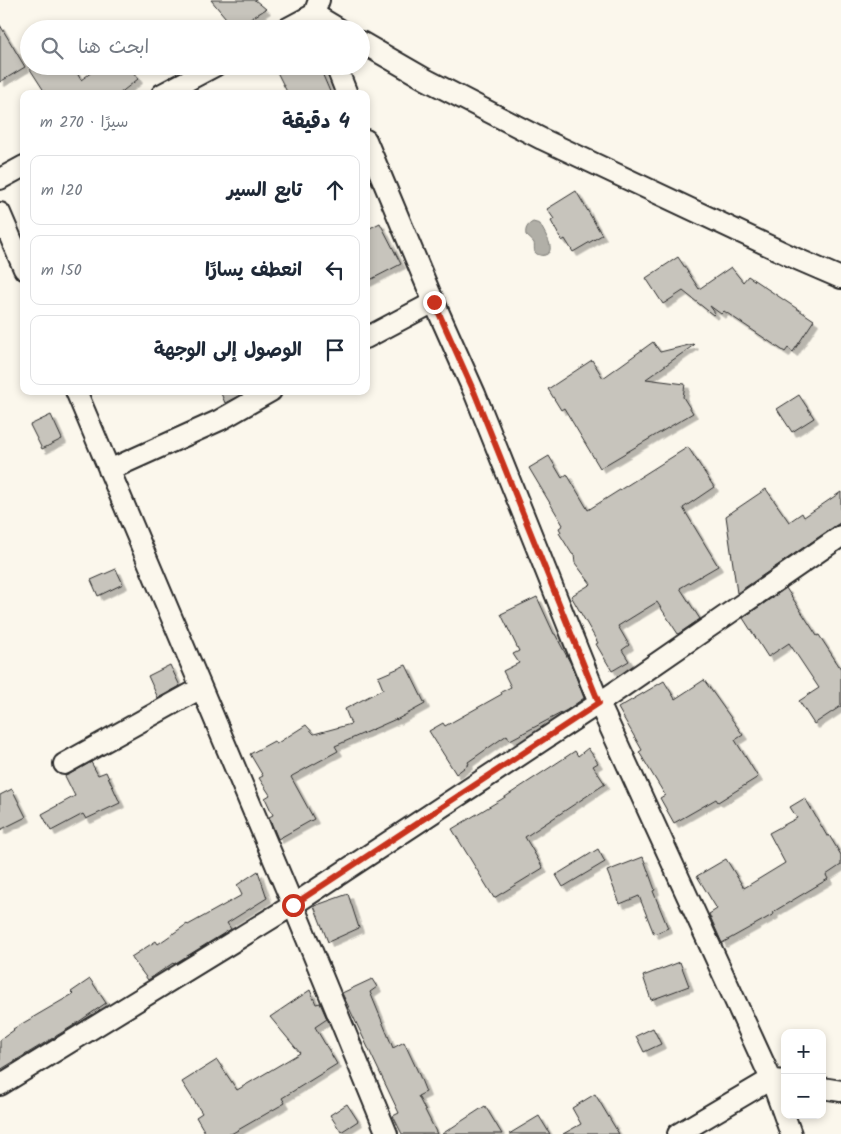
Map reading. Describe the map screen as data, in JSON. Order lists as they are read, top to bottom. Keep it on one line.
{"page":{"search":"ابحث هنا","heading":["4 دقيقة","سيرًا · 270 m"],"list":[["تابع السير","120 m"],["انعطف يسارًا","150 m"],"الوصول إلى الوجهة"],"map_buttons":["+","−"]}}
